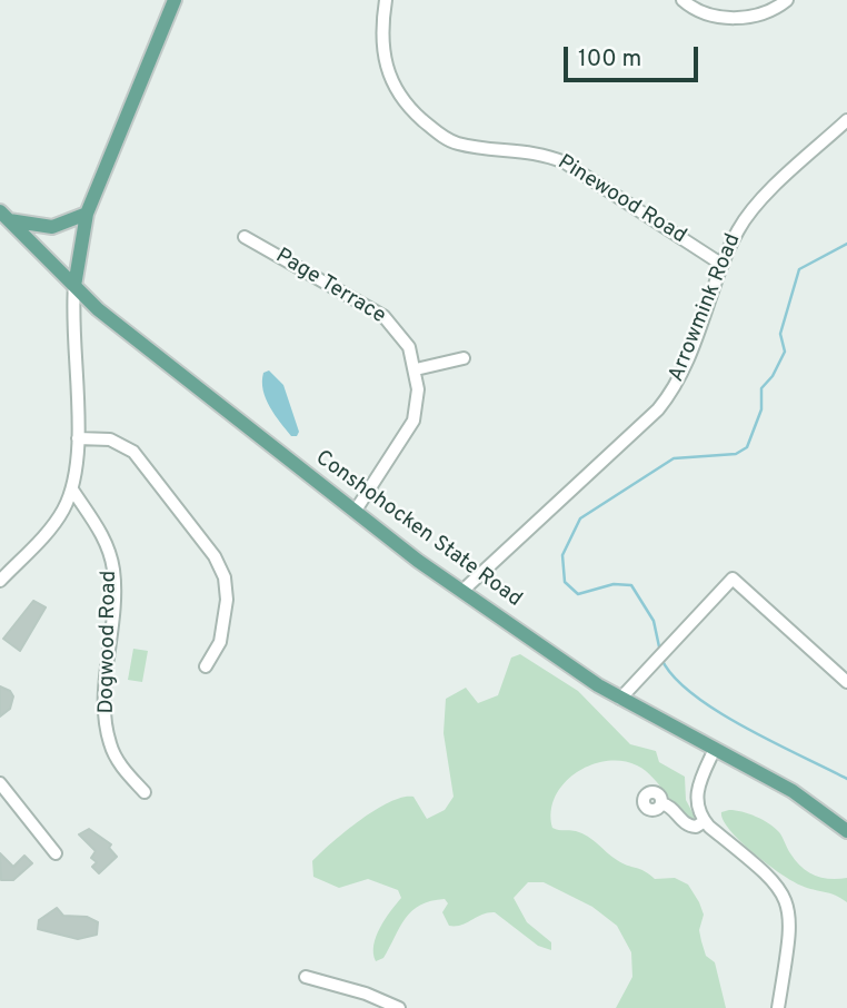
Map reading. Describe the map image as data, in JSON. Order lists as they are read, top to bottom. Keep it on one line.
{"streets":{"main road":["Conshohocken State Road"],"street":["Pinewood Road","Page Terrace","Arrowmink Road","Dogwood Road"]},"crossings":[["Pinewood Road","Arrowmink Road"],["Page Terrace","Conshohocken State Road"],["Arrowmink Road","Conshohocken State Road"]],"scale_bar":"100 m"}
